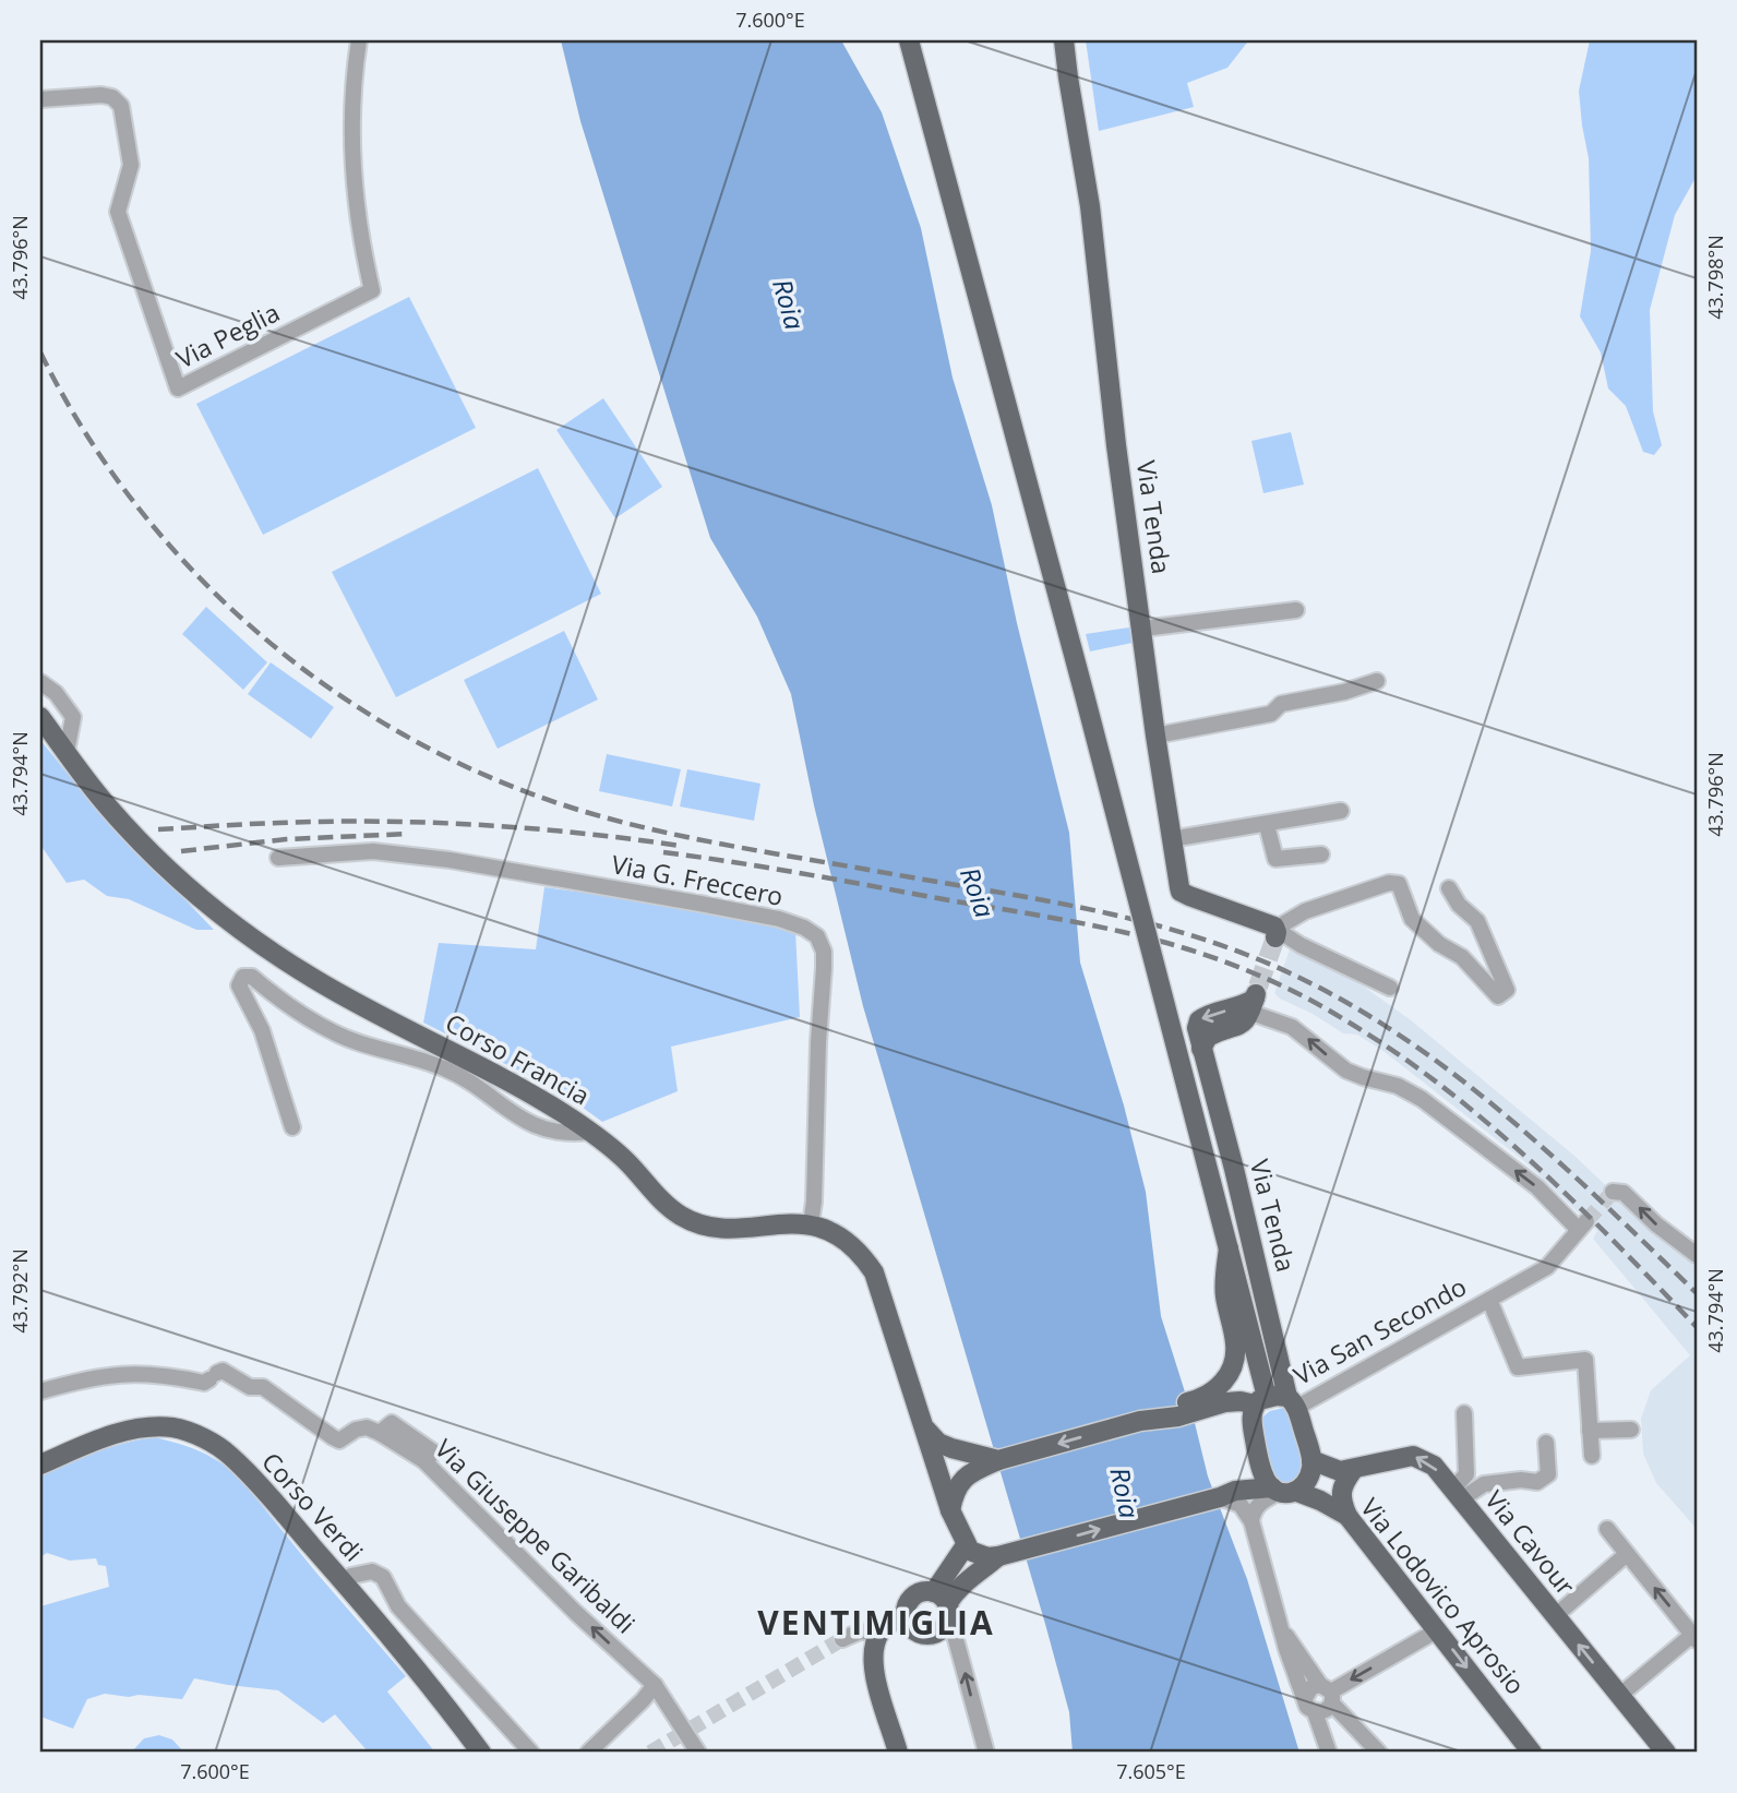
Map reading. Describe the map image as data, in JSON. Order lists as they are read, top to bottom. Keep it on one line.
{"streets":{"main road":["Via Tenda","Corso Francia","Corso Verdi","Via Cavour","Via Lodovico Aprosio"],"street":["Via Peglia","Via G. Freccero","Via San Secondo","Via Giuseppe Garibaldi"]},"crossings":[["Via Tenda","Via San Secondo"],["Via Tenda","Via Cavour"],["Via G. Freccero","Corso Francia"]],"one_way":["Via Giuseppe Garibaldi","Via Cavour","Via Lodovico Aprosio"],"districts":["VENTIMIGLIA"],"water":["Roia"],"coordinates":["7.600°E","43.796°N","43.798°N","43.794°N","43.792°N","7.605°E"]}
